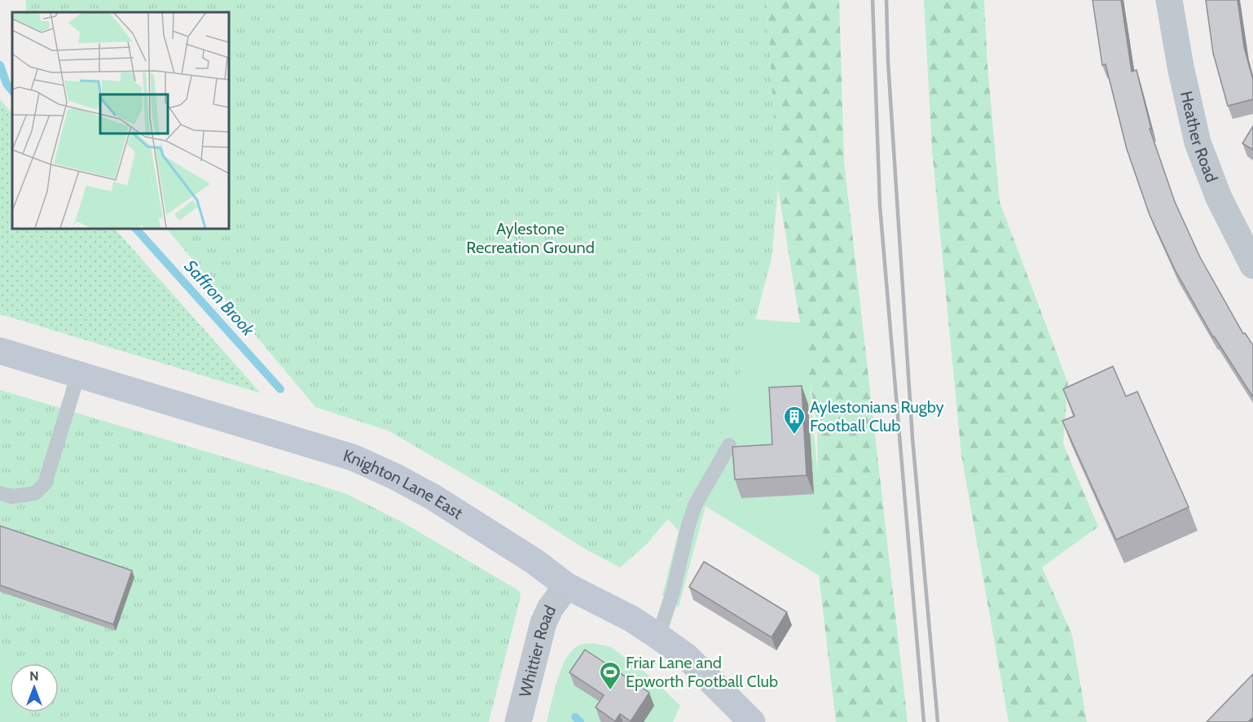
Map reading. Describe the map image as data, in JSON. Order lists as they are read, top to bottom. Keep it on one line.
{"streets":{"street":["Heather Road","Knighton Lane East","Whittier Road"]},"crossings":[["Knighton Lane East","Whittier Road"]],"water":["Saffron Brook"],"parks":["Aylestone Recreation Ground"],"places":{"building":["Aylestonians Rugby Football Club"],"sports":["Friar Lane and Epworth Football Club"]},"north":"top"}
